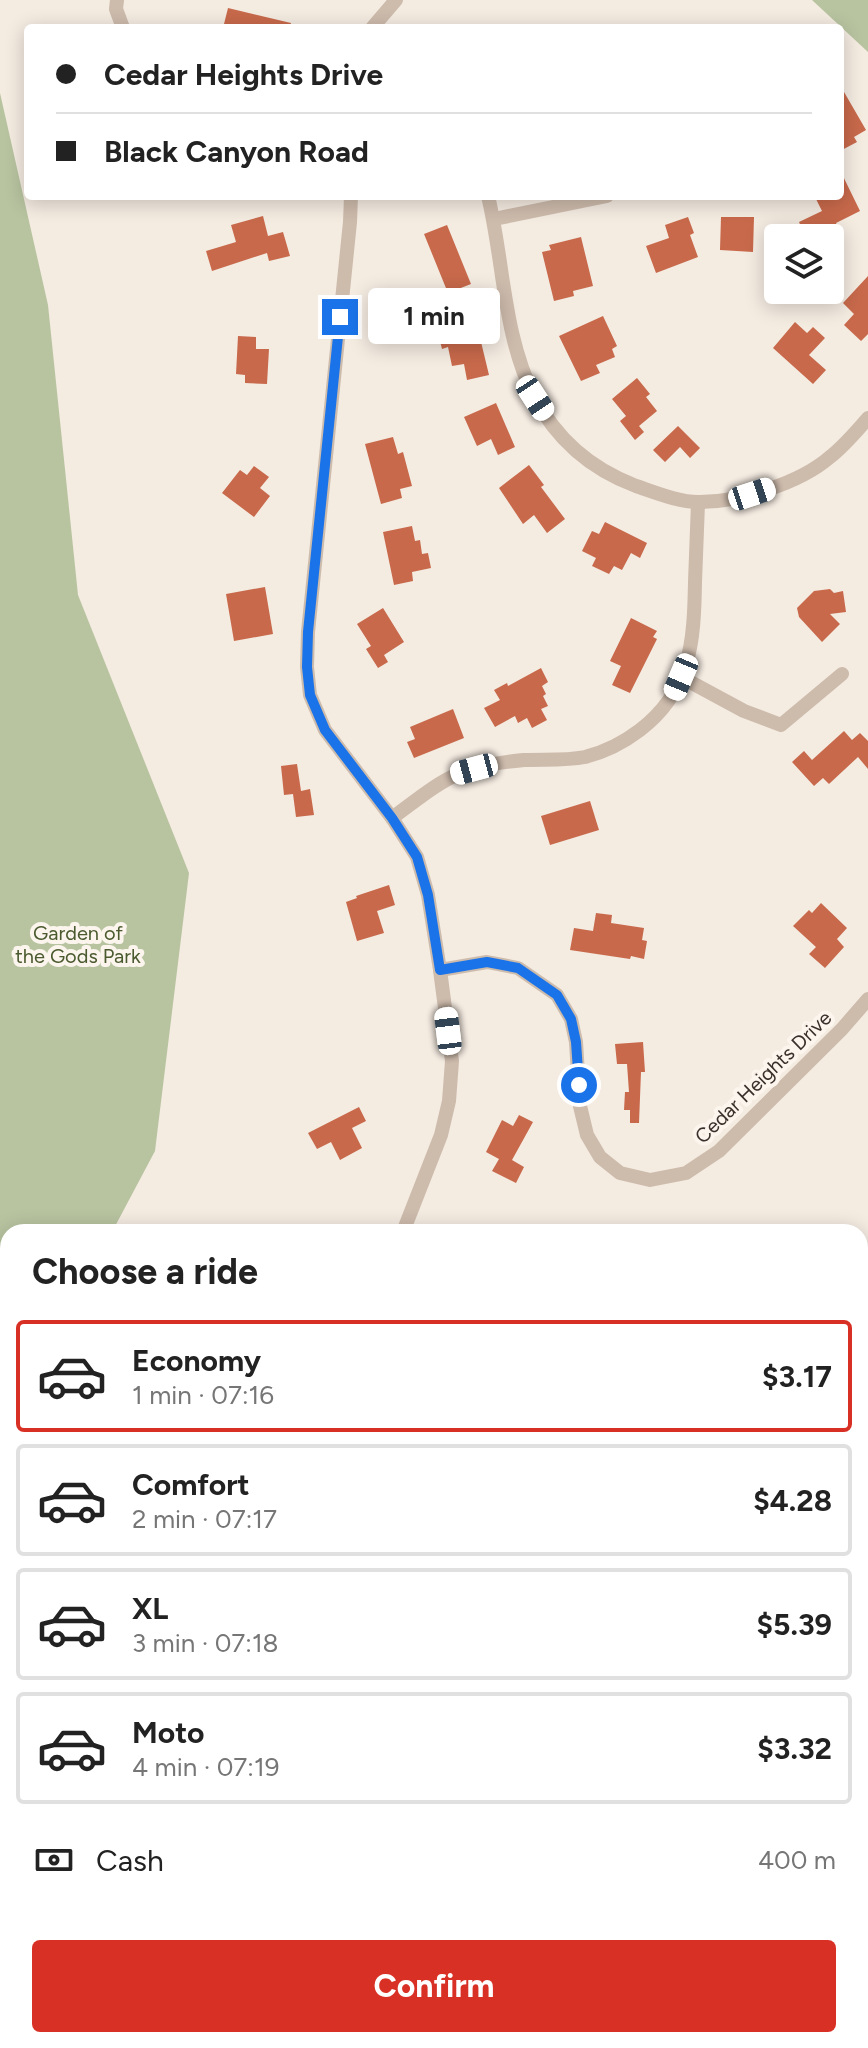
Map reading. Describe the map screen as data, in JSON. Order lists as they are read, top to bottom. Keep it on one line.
{"streets":{"street":["Cedar Heights Drive"]},"parks":["Garden of the Gods Park"],"page":{"banner":["Cedar Heights Drive","Black Canyon Road"],"bubble":"1 min","heading":"Choose a ride","list":[{"name":"Economy","note":"1 min · 07:16","value":"$3.17"},{"name":"Comfort","note":"2 min · 07:17","value":"$4.28"},{"name":"XL","note":"3 min · 07:18","value":"$5.39"},{"name":"Moto","note":"4 min · 07:19","value":"$3.32"}],"pay":["Cash","400 m"],"buttons":"Confirm"}}
